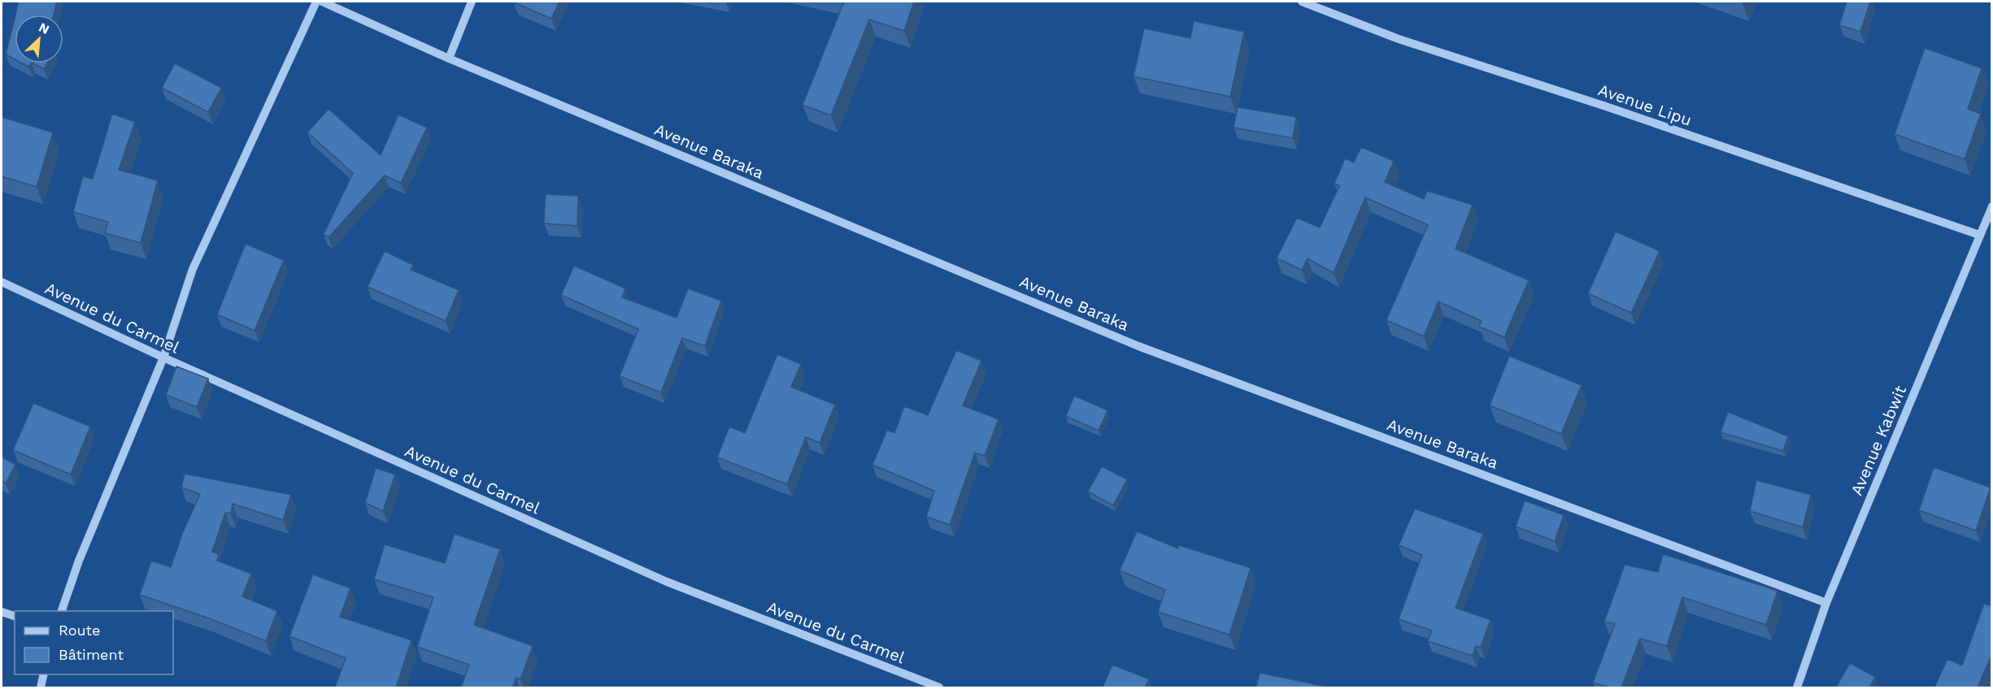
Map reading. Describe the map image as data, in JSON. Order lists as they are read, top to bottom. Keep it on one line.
{"streets":{"street":["Avenue Lipu","Avenue Baraka","Avenue du Carmel","Avenue Kabwit"]},"crossings":[["Avenue Lipu","Avenue Kabwit"],["Avenue Baraka","Avenue Kabwit"]],"legend":["Route","Bâtiment"],"north":"top right"}
